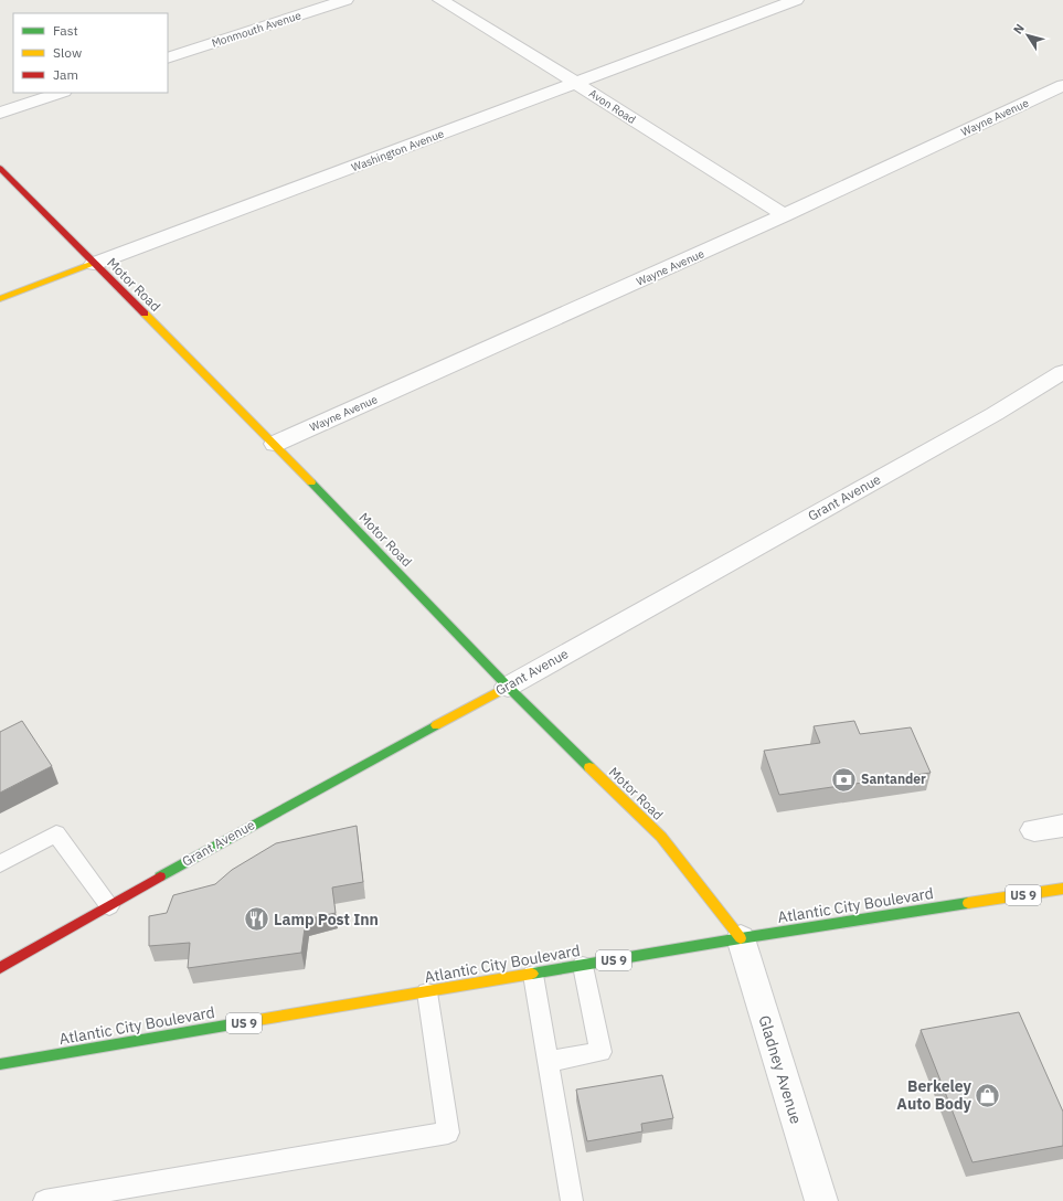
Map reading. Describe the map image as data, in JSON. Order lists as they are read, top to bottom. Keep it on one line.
{"streets":{"main road":["Washington Avenue","Motor Road","Grant Avenue","US 9","Atlantic City Boulevard"],"street":["Monmouth Avenue","Avon Road","Wayne Avenue","Gladney Avenue"]},"crossings":[["Avon Road","Wayne Avenue"],["Avon Road","Washington Avenue"],["Wayne Avenue","Motor Road"],["Washington Avenue","Motor Road"],["Motor Road","Grant Avenue"],["Motor Road","Atlantic City Boulevard"],["Motor Road","Gladney Avenue"],["Atlantic City Boulevard","Gladney Avenue"]],"places":{"bank":["Santander"],"restaurant":["Lamp Post Inn"],"shop":["Berkeley Auto Body"]},"legend":["Fast","Slow","Jam"],"north":"top left"}
